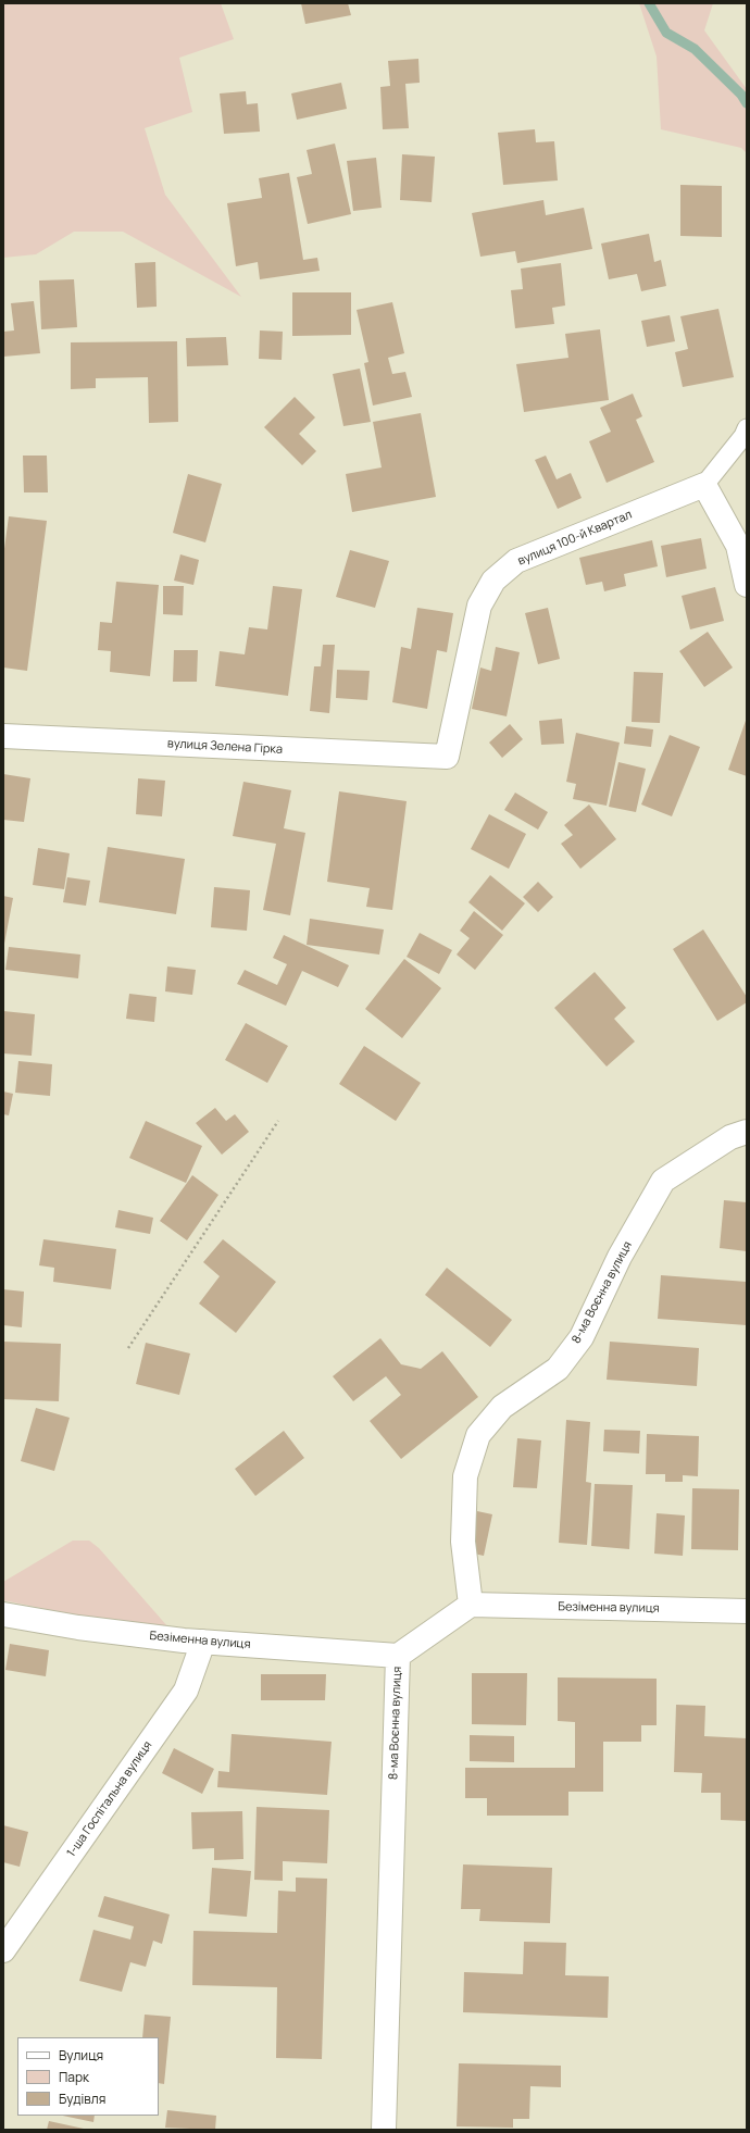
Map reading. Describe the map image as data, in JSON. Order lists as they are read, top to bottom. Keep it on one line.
{"streets":{"street":["вулиця 100-й Квартал","вулиця Зелена Гірка","8-ма Воєнна вулиця","Безіменна вулиця","1-ша Госпітальна вулиця"]},"crossings":[["вулиця 100-й Квартал","вулиця Зелена Гірка"],["8-ма Воєнна вулиця","Безіменна вулиця"],["Безіменна вулиця","1-ша Госпітальна вулиця"]],"legend":["Вулиця","Парк","Будівля"]}
